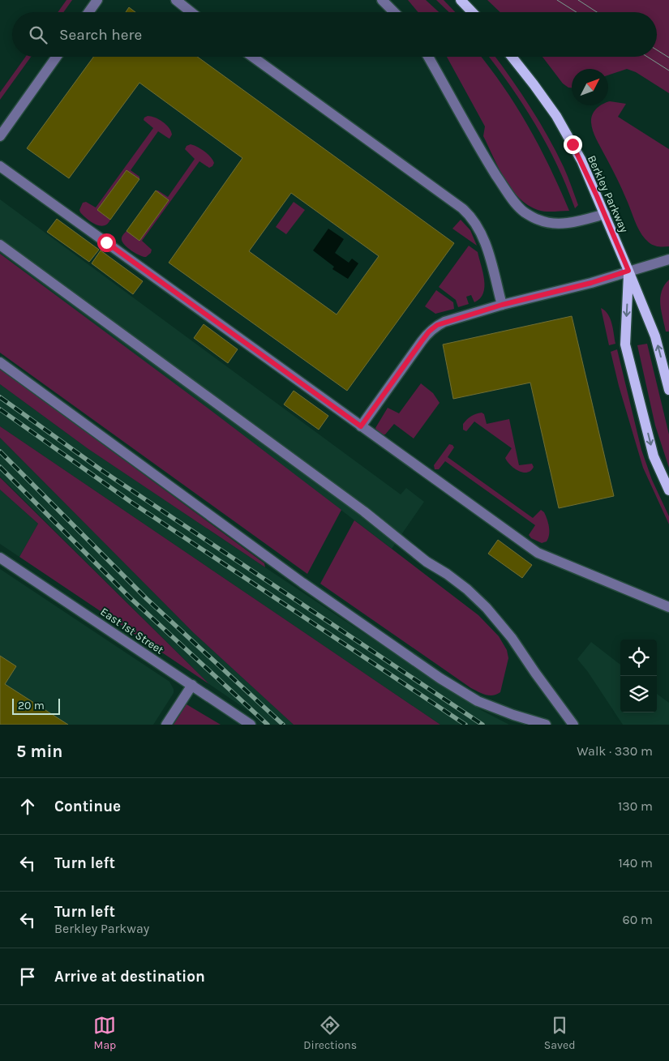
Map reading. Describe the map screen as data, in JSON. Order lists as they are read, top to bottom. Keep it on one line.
{"streets":{"main road":["Berkley Parkway"],"street":["East 1st Street"]},"scale_bar":"20 m","north":"top right","page":{"search":"Search here","scale":"20 m","heading":["5 min","Walk · 330 m"],"list":[["Continue","130 m"],["Turn left","140 m"],["Turn left","Berkley Parkway","60 m"],"Arrive at destination"],"nav":["Map","Directions","Saved"]}}
